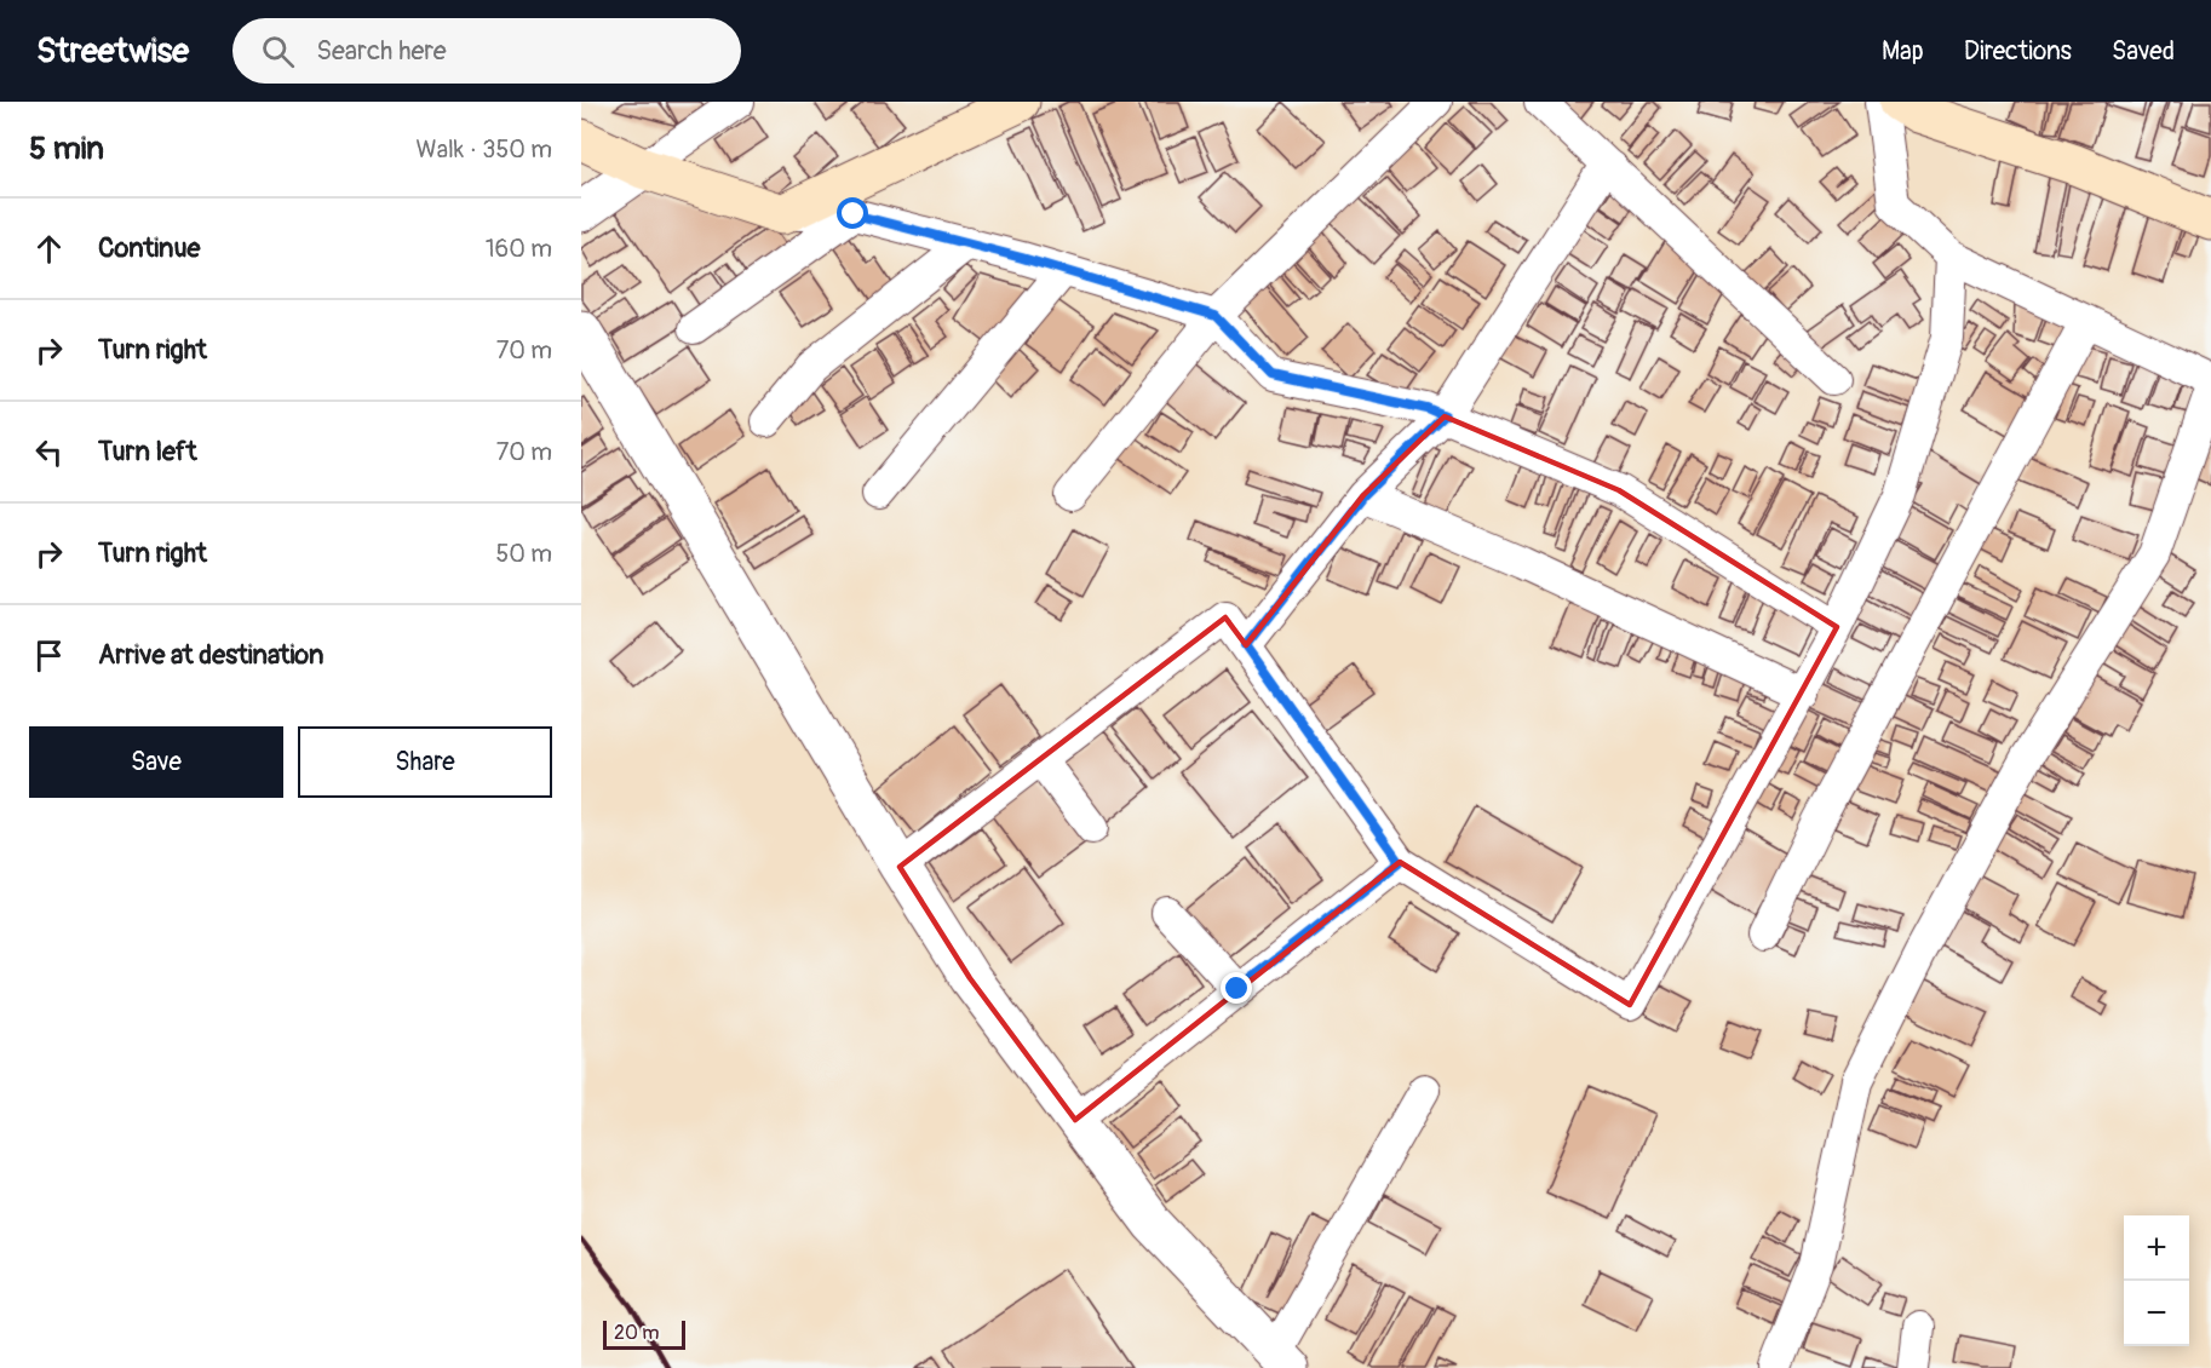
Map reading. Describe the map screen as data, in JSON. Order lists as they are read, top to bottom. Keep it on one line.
{"scale_bar":"20 m","page":{"header":"Streetwise","search":"Search here","nav":["Map","Directions","Saved"],"heading":["5 min","Walk · 350 m"],"list":[["Continue","160 m"],["Turn right","70 m"],["Turn left","70 m"],["Turn right","50 m"],"Arrive at destination"],"buttons":["Save","Share"],"map_buttons":["+","−"],"scale":"20 m"}}
